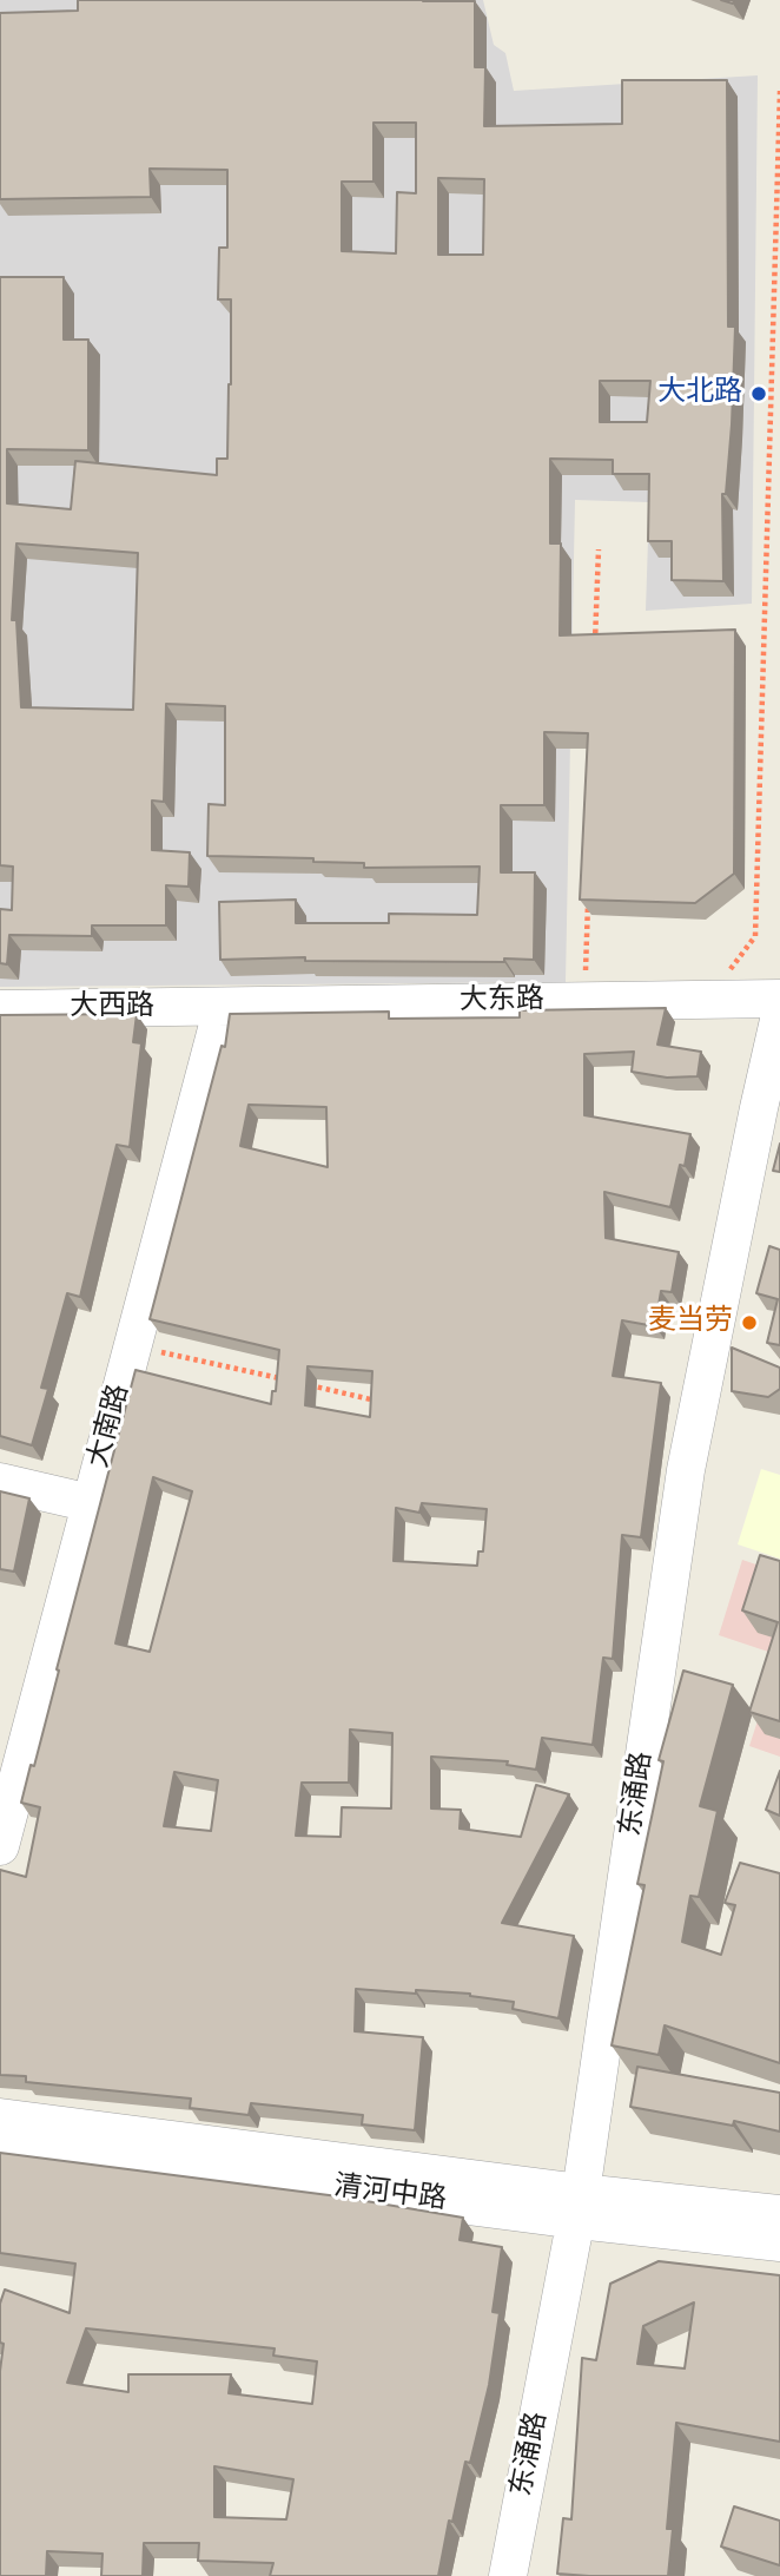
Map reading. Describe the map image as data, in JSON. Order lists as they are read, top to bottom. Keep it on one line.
{"streets":{"street":["大东路","大西路","大南路","东涌路","清河中路"]},"crossings":[["大东路","大西路"],["大东路","大南路"],["大西路","大南路"],["东涌路","清河中路"]],"places":["大北路","麦当劳"]}
